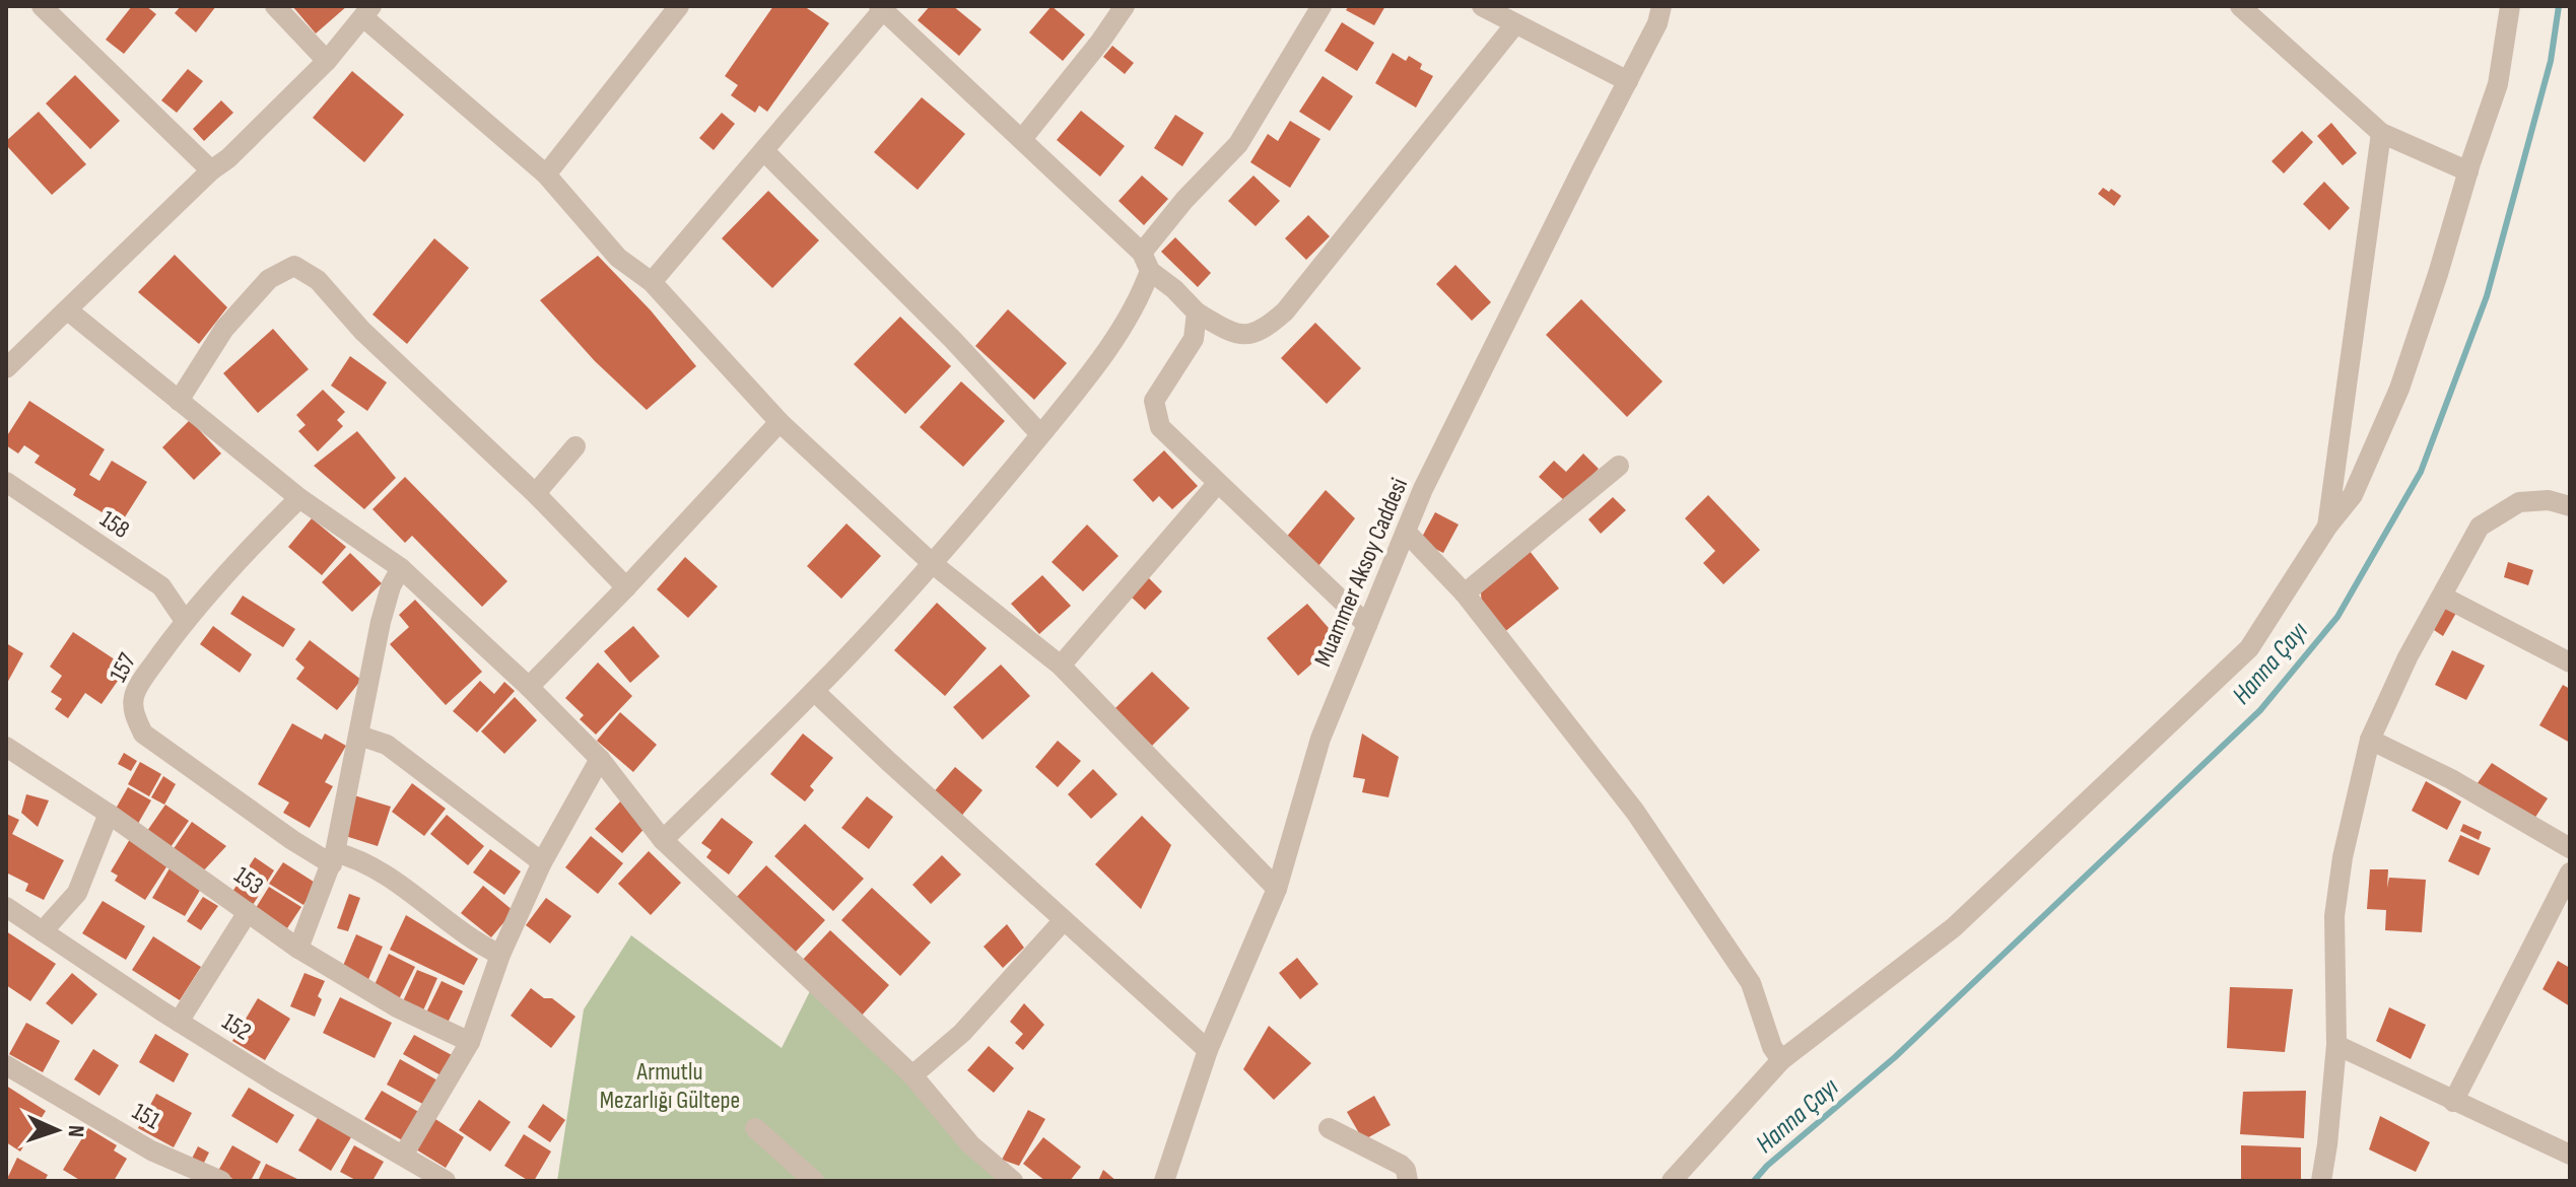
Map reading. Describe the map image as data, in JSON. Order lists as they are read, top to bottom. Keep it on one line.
{"streets":{"street":["158","Muammer Aksoy Caddesi","157","153","152","151"]},"crossings":[["158","157"]],"water":["Hanna Çayı"],"parks":["Armutlu Mezarlığı Gültepe"],"north":"right"}
